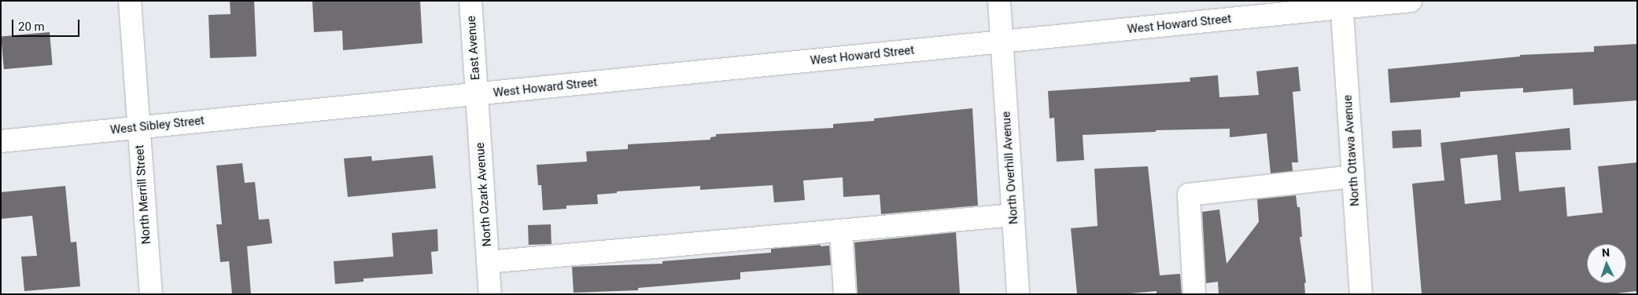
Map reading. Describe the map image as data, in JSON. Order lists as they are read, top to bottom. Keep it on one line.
{"streets":{"street":["West Howard Street","East Avenue","West Sibley Street","North Ottawa Avenue","North Overhill Avenue","North Merrill Street","North Ozark Avenue"]},"crossings":[["West Howard Street","East Avenue"],["West Howard Street","West Sibley Street"],["West Howard Street","North Ottawa Avenue"],["West Howard Street","North Overhill Avenue"],["West Howard Street","North Ozark Avenue"],["East Avenue","North Ozark Avenue"],["West Sibley Street","North Merrill Street"]],"scale_bar":"20 m","north":"top"}
